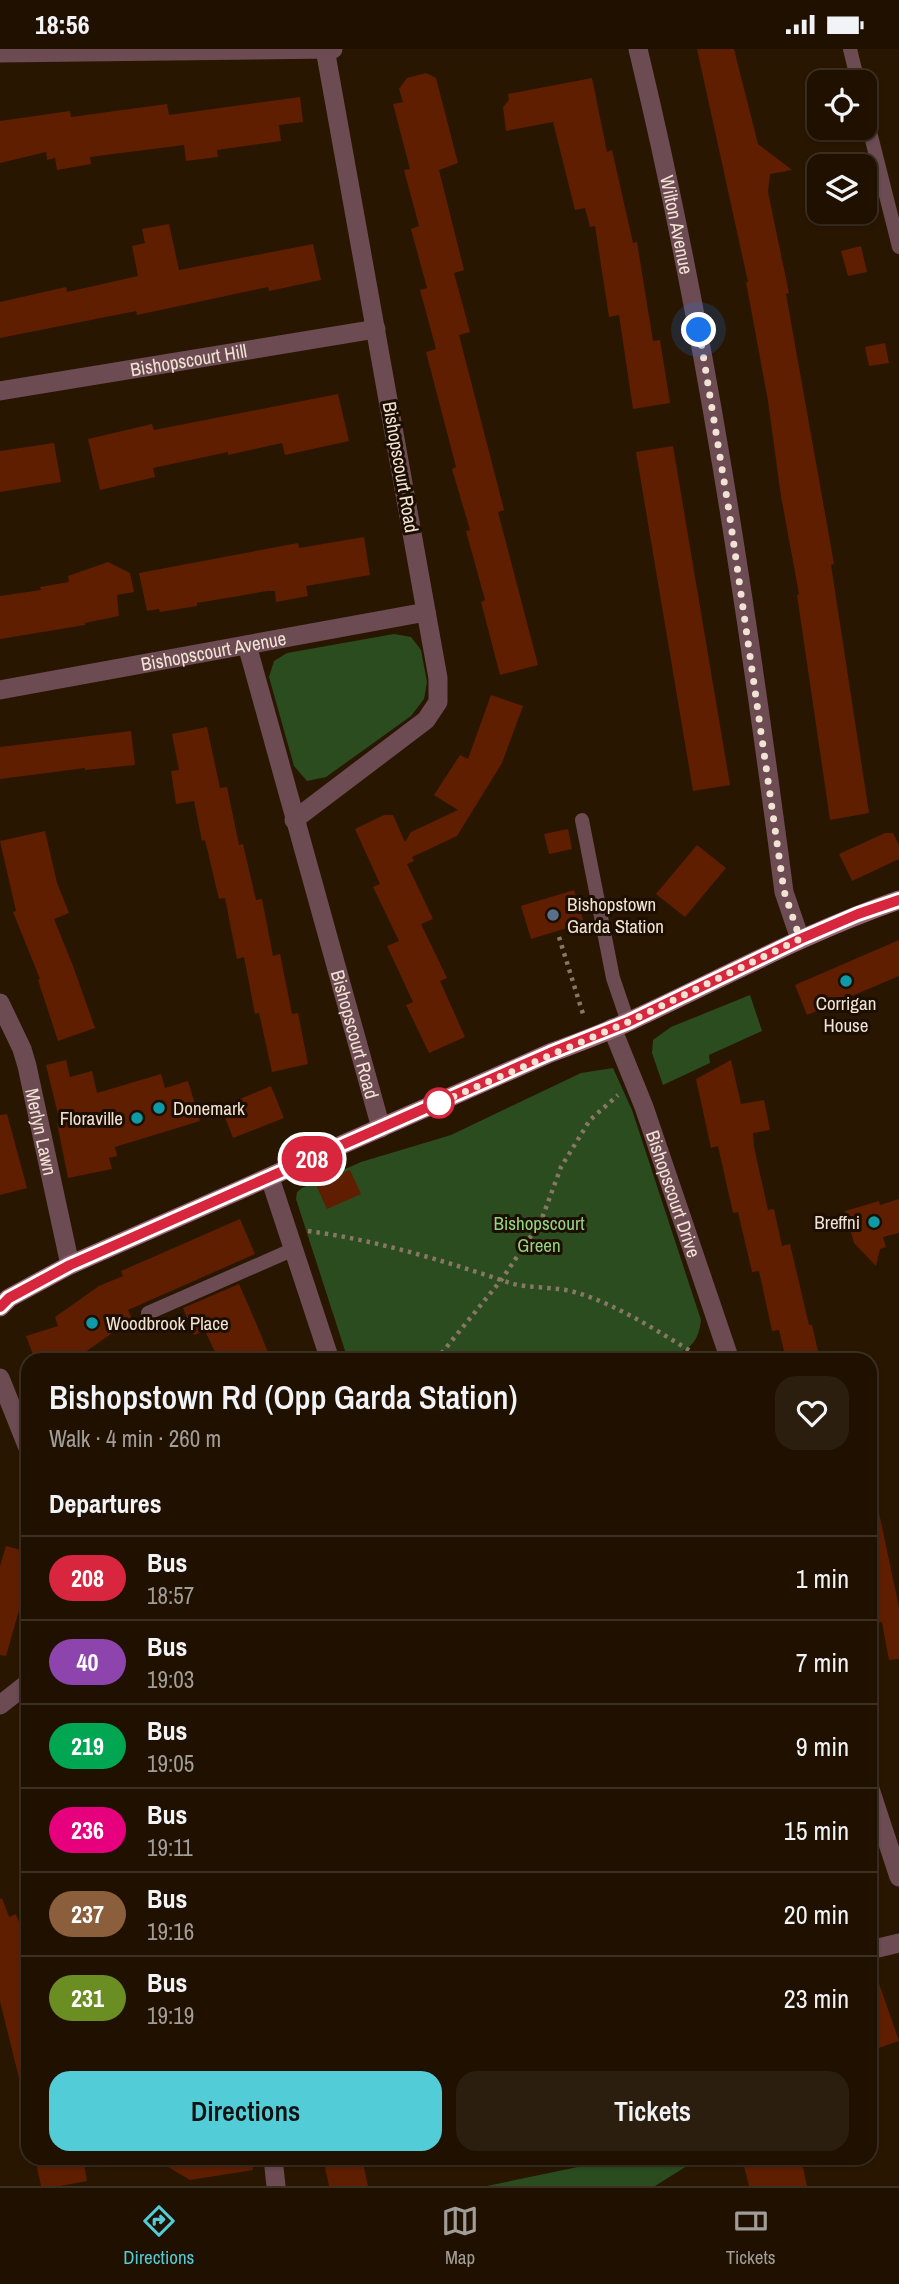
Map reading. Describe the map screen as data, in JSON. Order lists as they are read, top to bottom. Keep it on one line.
{"streets":{"street":["Wilton Avenue","Bishopscourt Hill","Bishopscourt Road","Bishopscourt Avenue","Merlyn Lawn","Bishopscourt Drive"]},"crossings":[["Bishopscourt Hill","Bishopscourt Road"],["Bishopscourt Road","Bishopscourt Avenue"]],"parks":["Bishopscourt Green"],"places":["Bishopstown Garda Station","Corrigan House","Donemark","Floraville","Breffni","Woodbrook Place"],"lines":["bus line 208"],"page":{"status":"18:56","on_map":"208","heading":[["Bishopstown Rd (Opp Garda Station)","Walk · 4 min · 260 m"],"Departures"],"list":[{"mark":"208","name":"Bus","note":"18:57","value":"1 min"},{"mark":"40","name":"Bus","note":"19:03","value":"7 min"},{"mark":"219","name":"Bus","note":"19:05","value":"9 min"},{"mark":"236","name":"Bus","note":"19:11","value":"15 min"},{"mark":"237","name":"Bus","note":"19:16","value":"20 min"},{"mark":"231","name":"Bus","note":"19:19","value":"23 min"}],"buttons":["Directions","Tickets"],"tabs":["Directions","Map","Tickets"]}}
